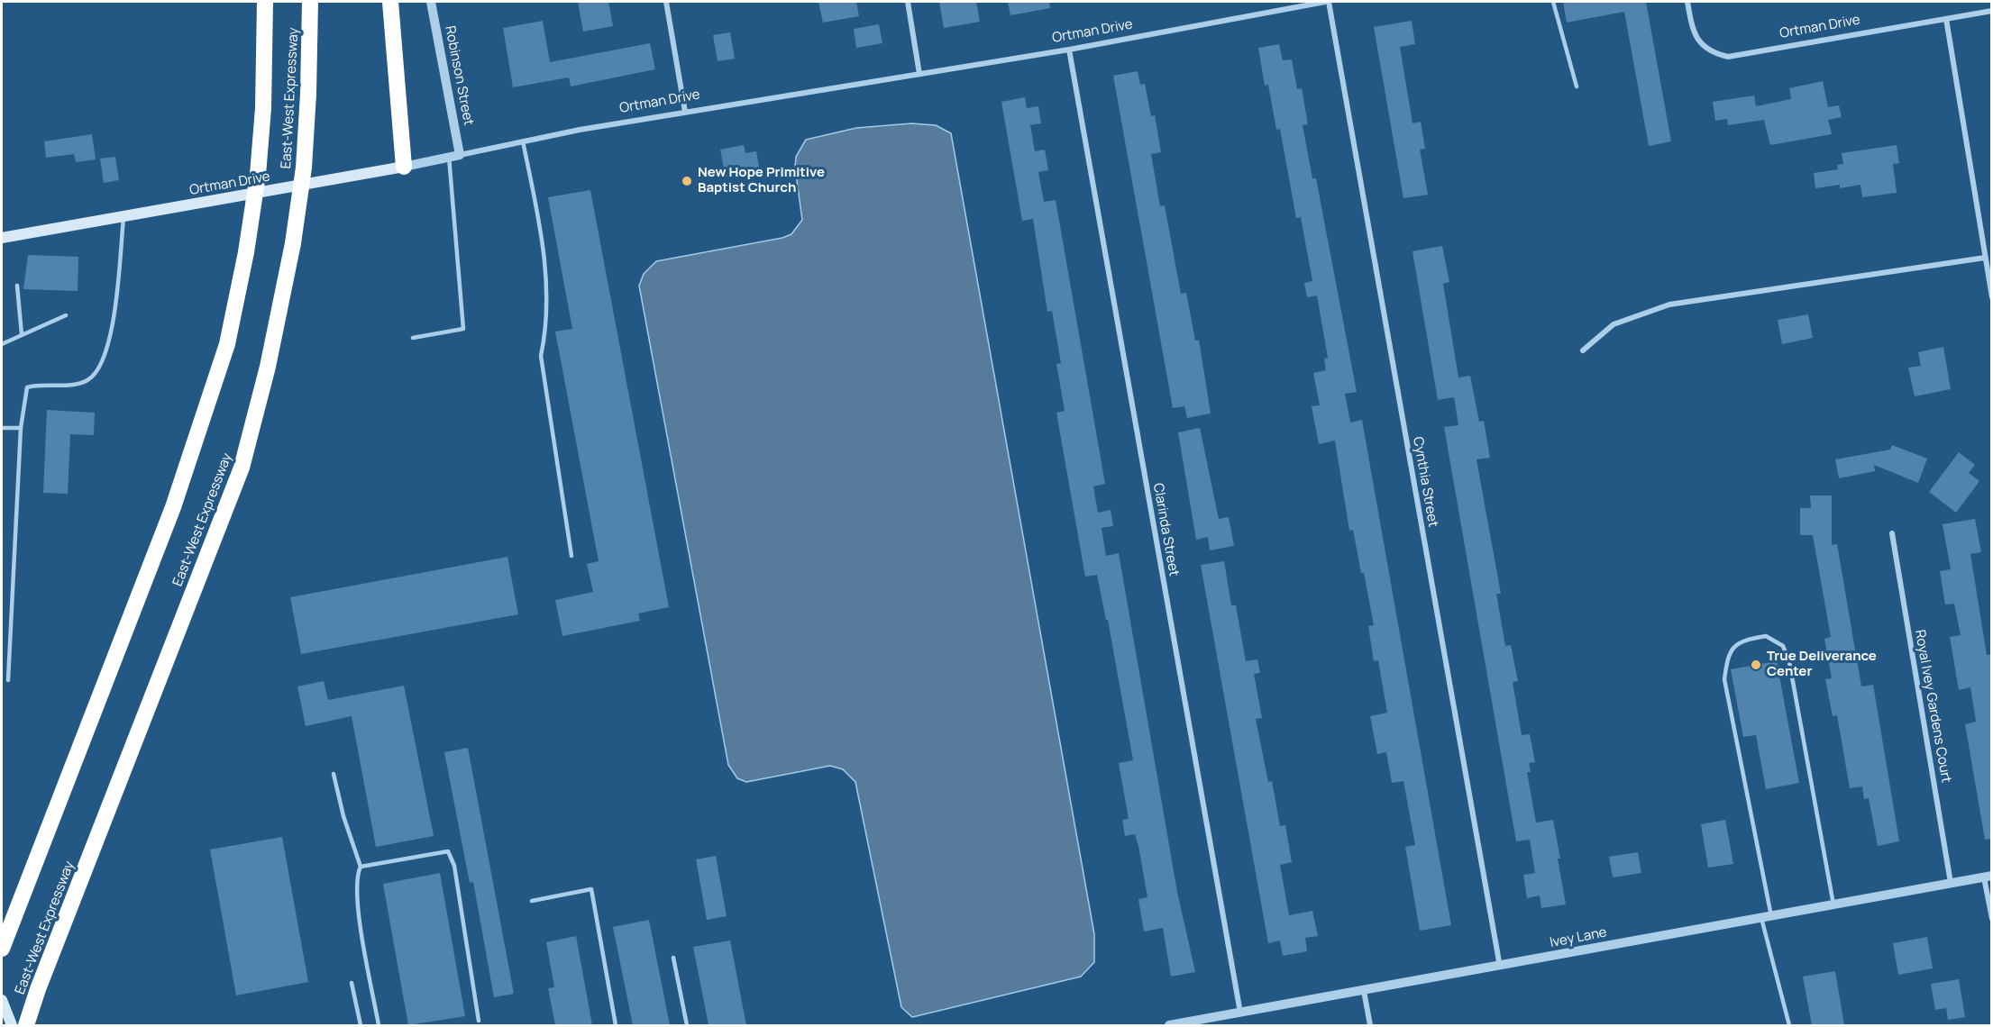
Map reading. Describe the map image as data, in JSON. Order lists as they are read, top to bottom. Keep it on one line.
{"streets":{"highway":["East-West Expressway"],"main road":["Ortman Drive"],"street":["Robinson Street","Cynthia Street","Clarinda Street","Royal Ivey Gardens Court","Ivey Lane"]},"crossings":[["Ortman Drive","Robinson Street"],["Ortman Drive","Cynthia Street"],["Ortman Drive","Clarinda Street"],["Cynthia Street","Ivey Lane"],["Clarinda Street","Ivey Lane"],["Royal Ivey Gardens Court","Ivey Lane"]],"places":["New Hope Primitive Baptist Church","True Deliverance Center"]}
